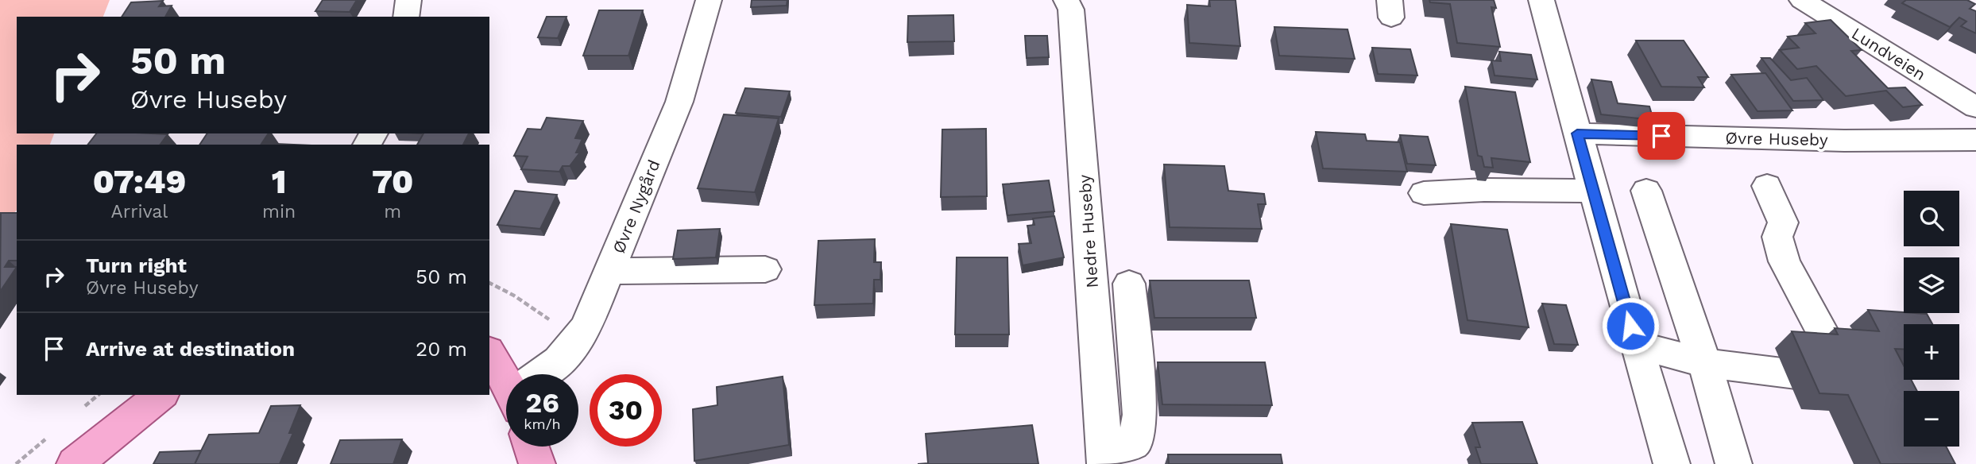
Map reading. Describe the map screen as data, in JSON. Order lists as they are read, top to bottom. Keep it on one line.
{"streets":{"street":["Lundveien","Øvre Huseby","Øvre Nygård","Nedre Huseby"]},"page":{"turn":["50 m","Øvre Huseby"],"eta":["07:49","Arrival","1","min","70","m"],"map_buttons":["+","−"],"list":[{"name":"Turn right","note":"Øvre Huseby","value":"50 m"},{"name":"Arrive at destination","value":"20 m"}],"speed":"26 km/h","limit":"30"}}
